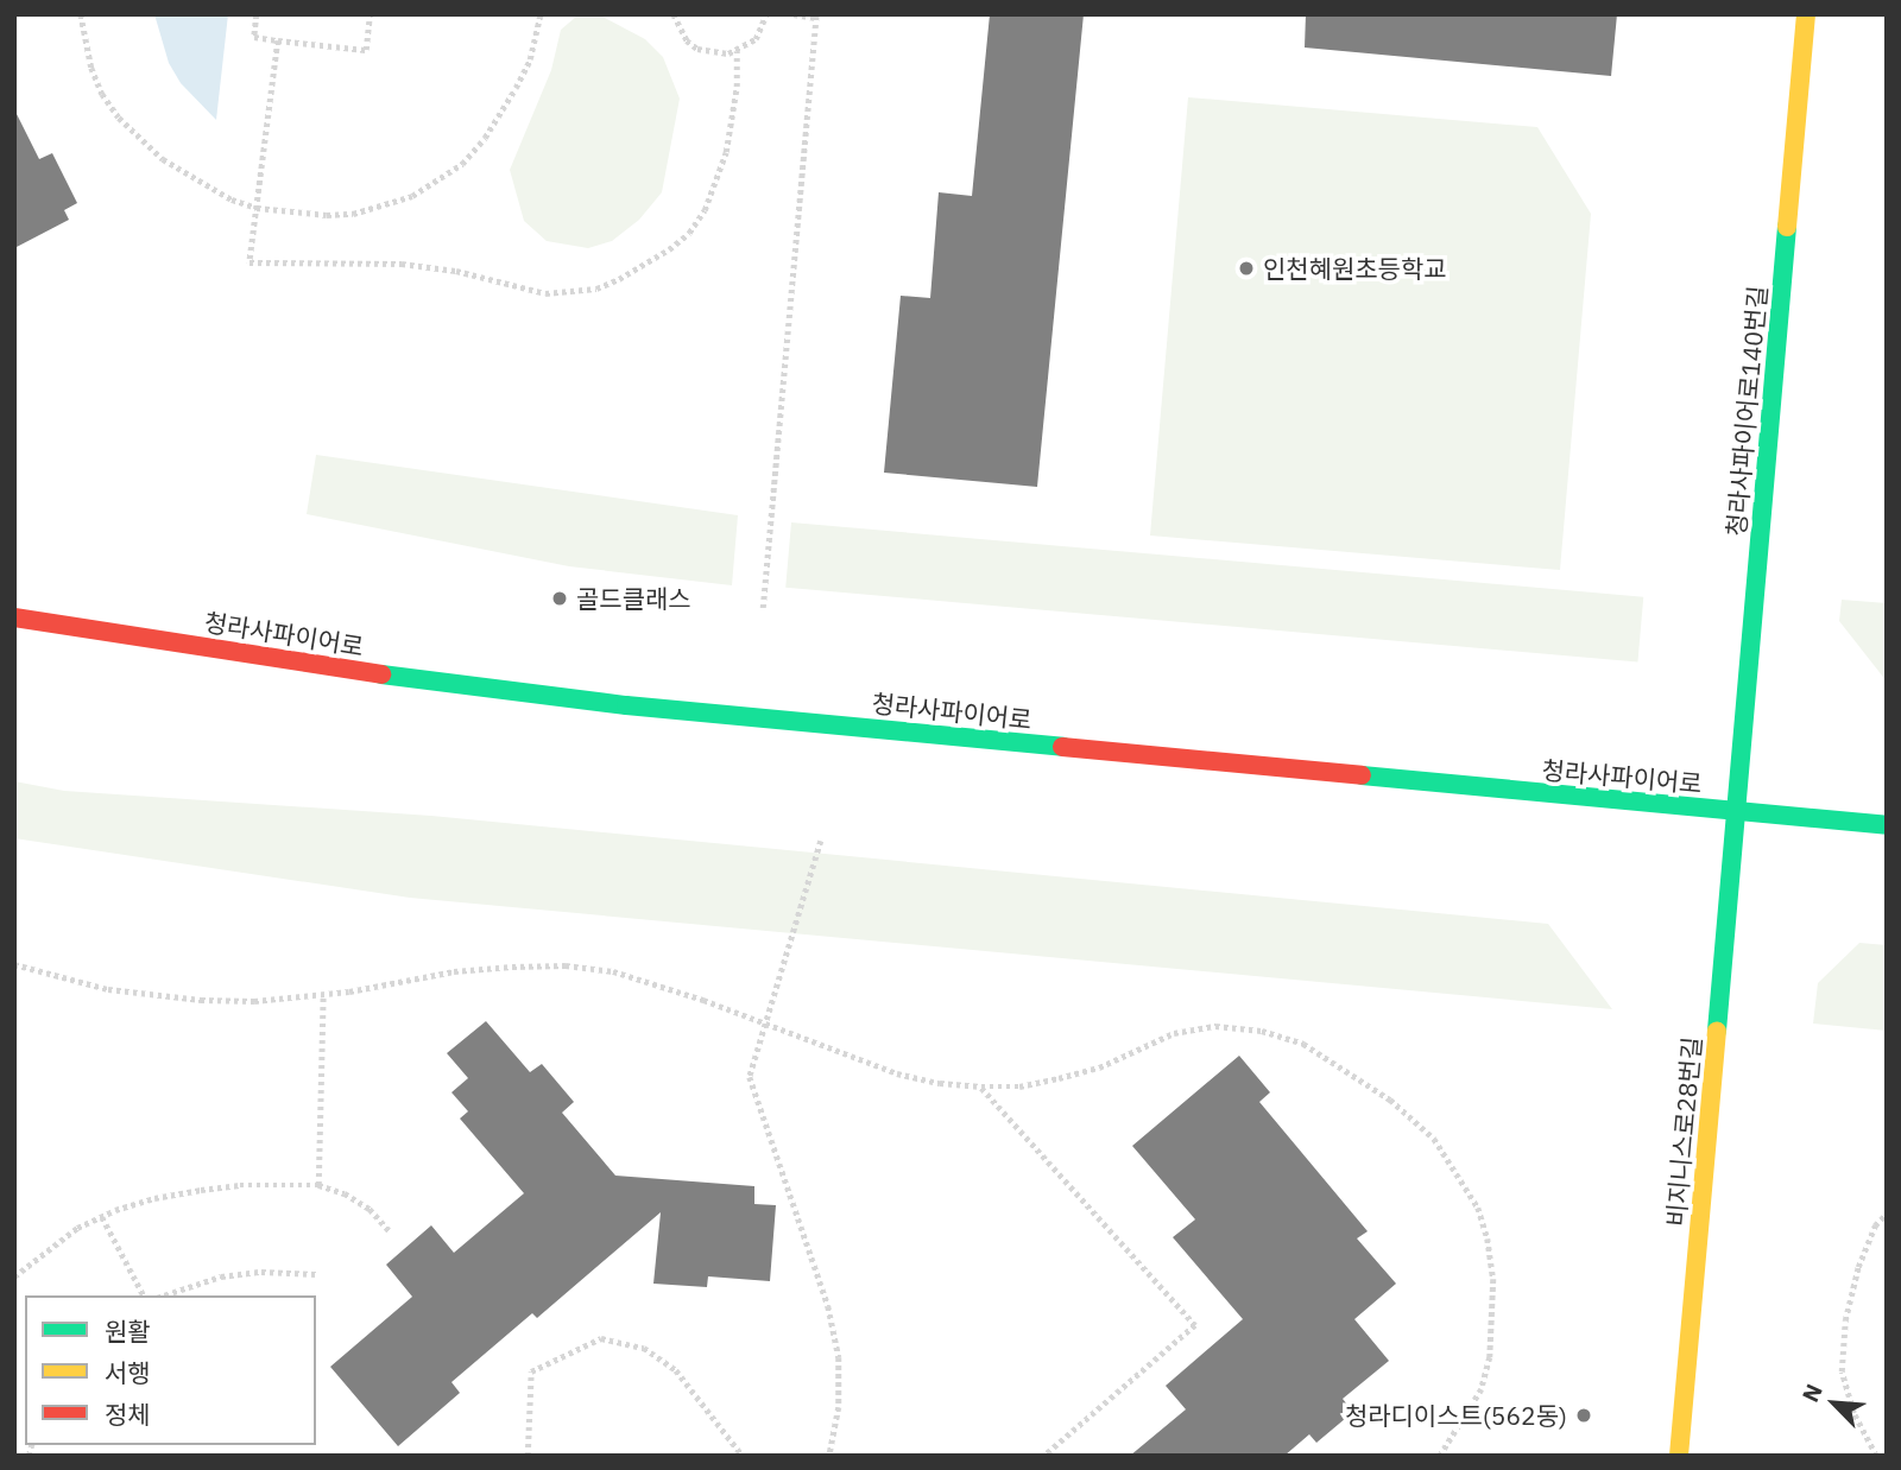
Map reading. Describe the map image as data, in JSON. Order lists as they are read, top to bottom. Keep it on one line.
{"streets":{"street":["청라사파이어로140번길","청라사파이어로","비지니스로28번길"]},"crossings":[["청라사파이어로140번길","청라사파이어로"],["청라사파이어로140번길","비지니스로28번길"],["청라사파이어로","비지니스로28번길"]],"places":["인천혜원초등학교","골드클래스","청라디이스트(562동)"],"legend":["원활","서행","정체"],"north":"top left"}
